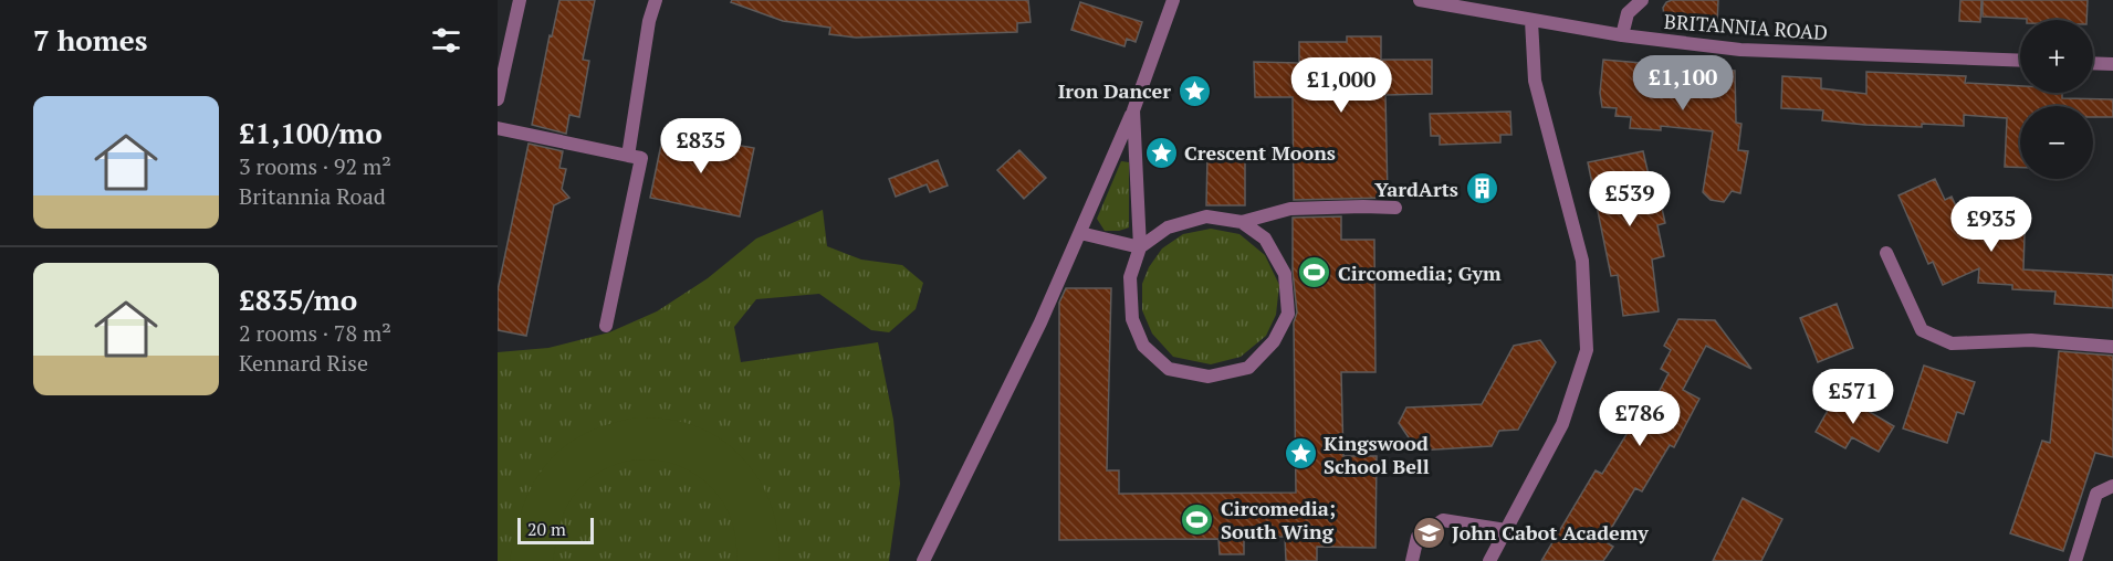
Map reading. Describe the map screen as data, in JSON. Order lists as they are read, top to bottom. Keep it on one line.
{"streets":{"street":["BRITANNIA ROAD"]},"places":{"place":["Iron Dancer","Crescent Moons","Kingswood School Bell"],"building":["YardArts"],"sports":["Circomedia; Gym","Circomedia; South Wing"],"school or university":["John Cabot Academy"]},"scale_bar":"20 m","page":{"heading":"7 homes","map_buttons":["+","−"],"price":["£1,100","£1,000","£835","£539","£935","£571","£786"],"list":[{"name":"£1,100/mo","note":"3 rooms · 92 m² · Britannia Road"},{"name":"£835/mo","note":"2 rooms · 78 m² · Kennard Rise"}],"scale":"20 m"}}
